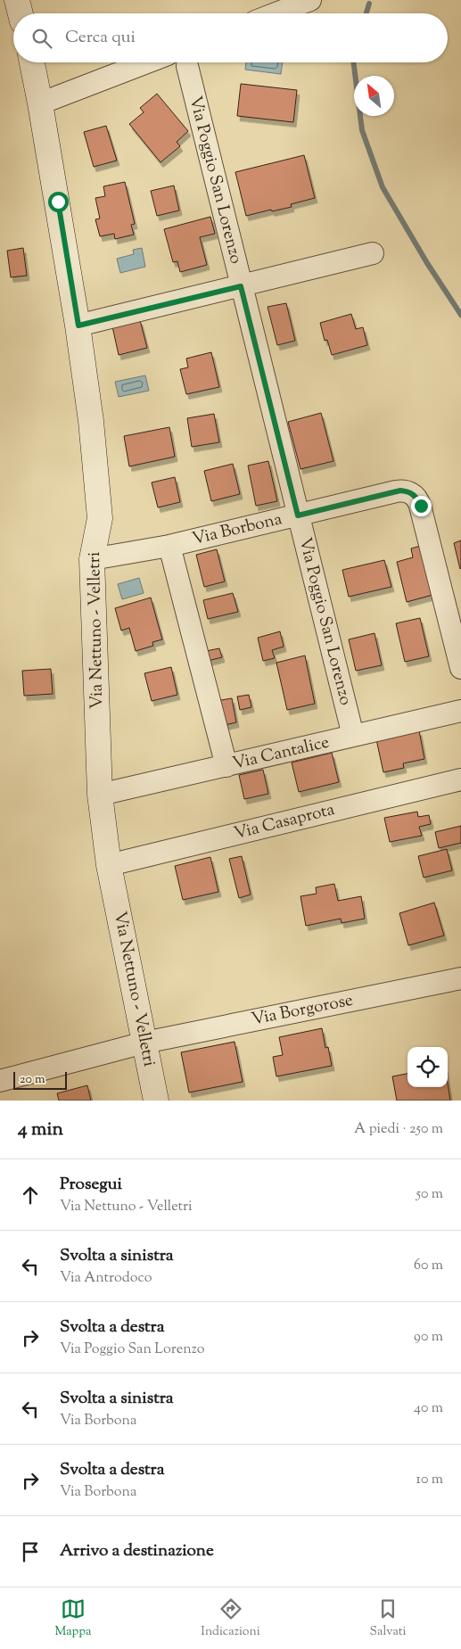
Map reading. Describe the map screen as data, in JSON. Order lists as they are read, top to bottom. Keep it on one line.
{"streets":{"main road":["Via Nettuno - Velletri"],"street":["Via Poggio San Lorenzo","Via Borbona","Via Cantalice","Via Casaprota","Via Borgorose"]},"crossings":[["Via Poggio San Lorenzo","Via Borbona"],["Via Poggio San Lorenzo","Via Cantalice"],["Via Borbona","Via Nettuno - Velletri"],["Via Nettuno - Velletri","Via Cantalice"],["Via Nettuno - Velletri","Via Casaprota"],["Via Nettuno - Velletri","Via Borgorose"]],"scale_bar":"20 m","north":"top left","page":{"search":"Cerca qui","scale":"20 m","heading":["4 min","A piedi · 250 m"],"list":[["Prosegui","Via Nettuno - Velletri","50 m"],["Svolta a sinistra","Via Antrodoco","60 m"],["Svolta a destra","Via Poggio San Lorenzo","90 m"],["Svolta a sinistra","Via Borbona","40 m"],["Svolta a destra","Via Borbona","10 m"],"Arrivo a destinazione"],"nav":["Mappa","Indicazioni","Salvati"]}}
